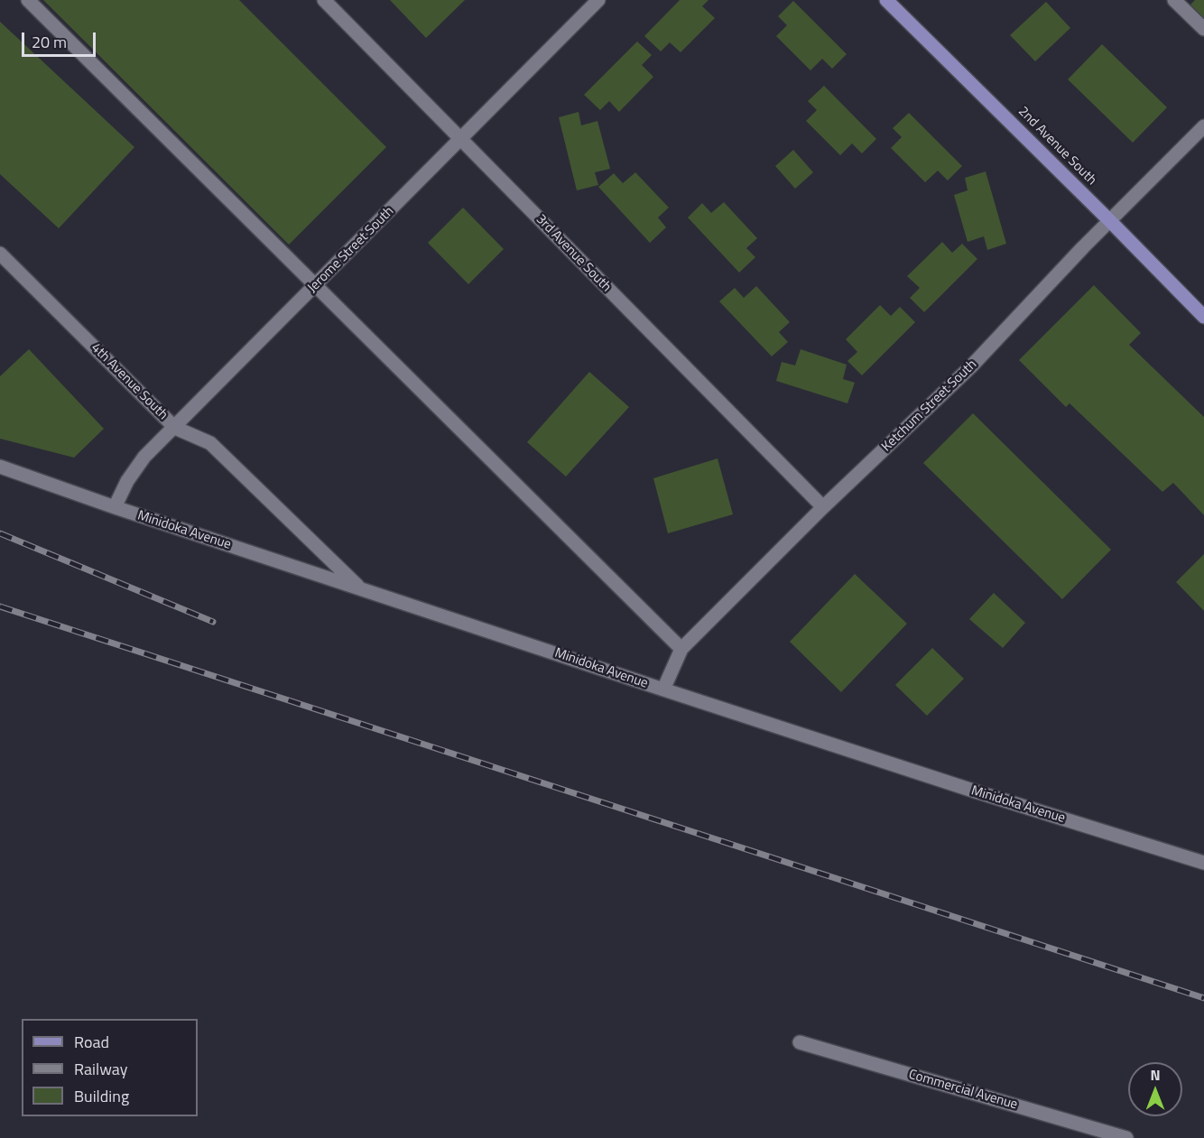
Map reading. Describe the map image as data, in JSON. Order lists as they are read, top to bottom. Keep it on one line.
{"streets":{"main road":["2nd Avenue South"],"street":["Jerome Street South","3rd Avenue South","4th Avenue South","Ketchum Street South","Minidoka Avenue","Commercial Avenue"]},"crossings":[["2nd Avenue South","Ketchum Street South"],["Jerome Street South","3rd Avenue South"],["Jerome Street South","4th Avenue South"],["Jerome Street South","Minidoka Avenue"],["3rd Avenue South","Ketchum Street South"],["4th Avenue South","Minidoka Avenue"],["Ketchum Street South","Minidoka Avenue"]],"legend":["Road","Railway","Building"],"scale_bar":"20 m","north":"top"}
